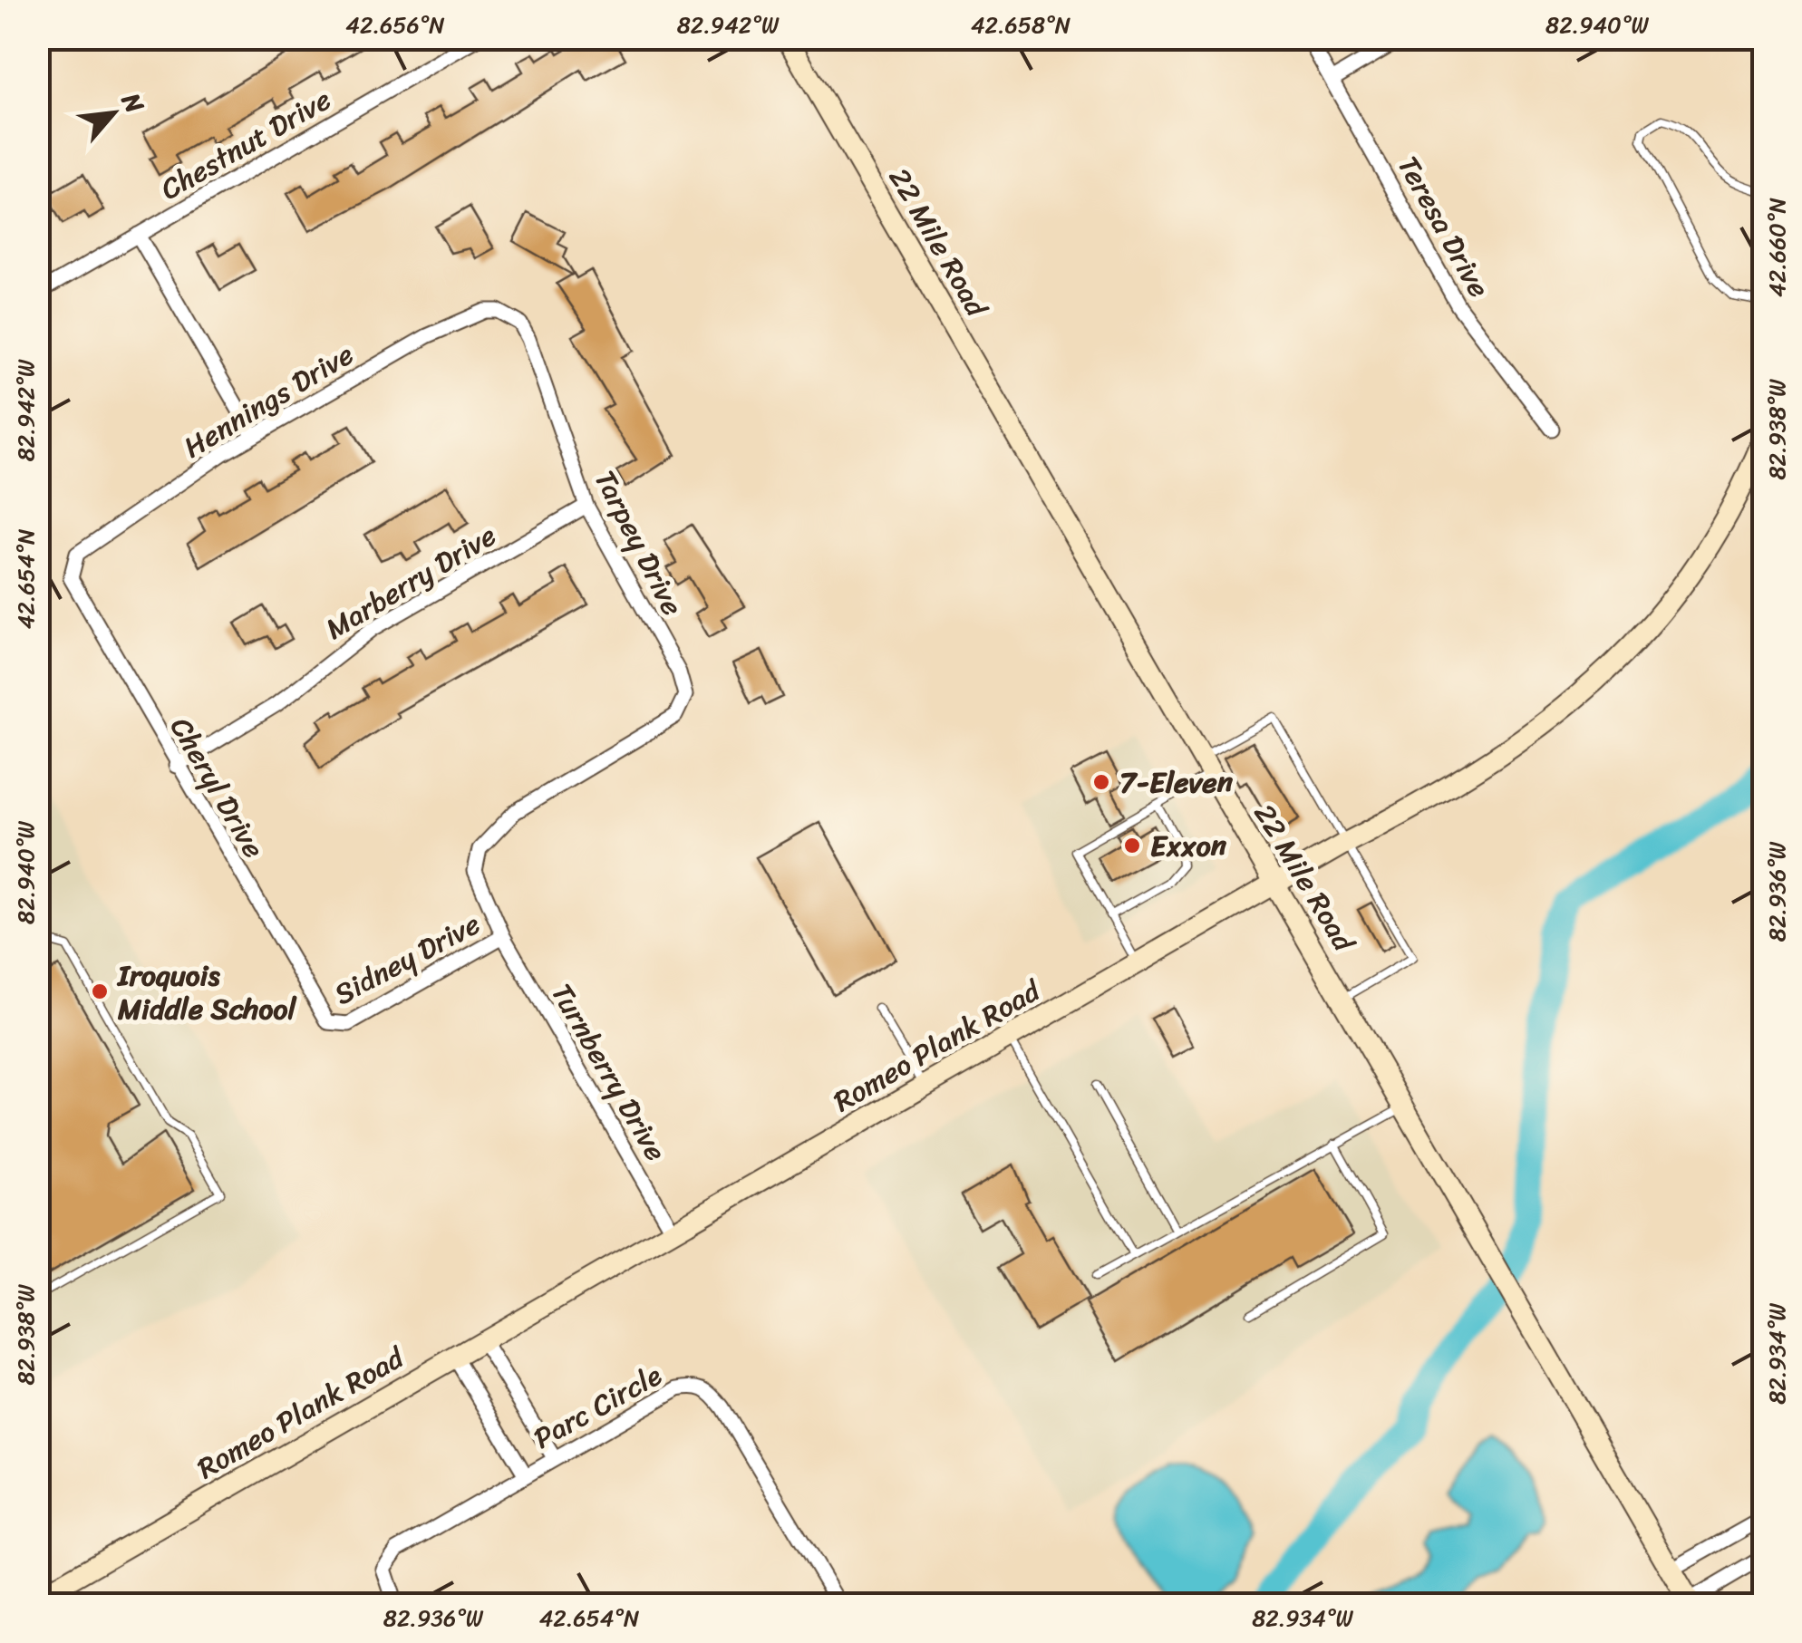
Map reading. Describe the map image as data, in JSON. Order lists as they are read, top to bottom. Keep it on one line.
{"streets":{"main road":["22 Mile Road","Romeo Plank Road"],"street":["Chestnut Drive","Teresa Drive","Hennings Drive","Tarpey Drive","Marberry Drive","Cheryl Drive","Sidney Drive","Turnberry Drive","Parc Circle"]},"crossings":[["22 Mile Road","Romeo Plank Road"],["Hennings Drive","Tarpey Drive"],["Hennings Drive","Cheryl Drive"],["Tarpey Drive","Marberry Drive"],["Tarpey Drive","Turnberry Drive"],["Marberry Drive","Cheryl Drive"],["Cheryl Drive","Sidney Drive"],["Sidney Drive","Turnberry Drive"],["Romeo Plank Road","Turnberry Drive"]],"places":["7-Eleven","Exxon","Iroquois Middle School"],"north":"top right","coordinates":["42.656°N","82.942°W","42.658°N","82.940°W","42.660°N","82.938°W","42.654°N","82.936°W","82.934°W"]}
